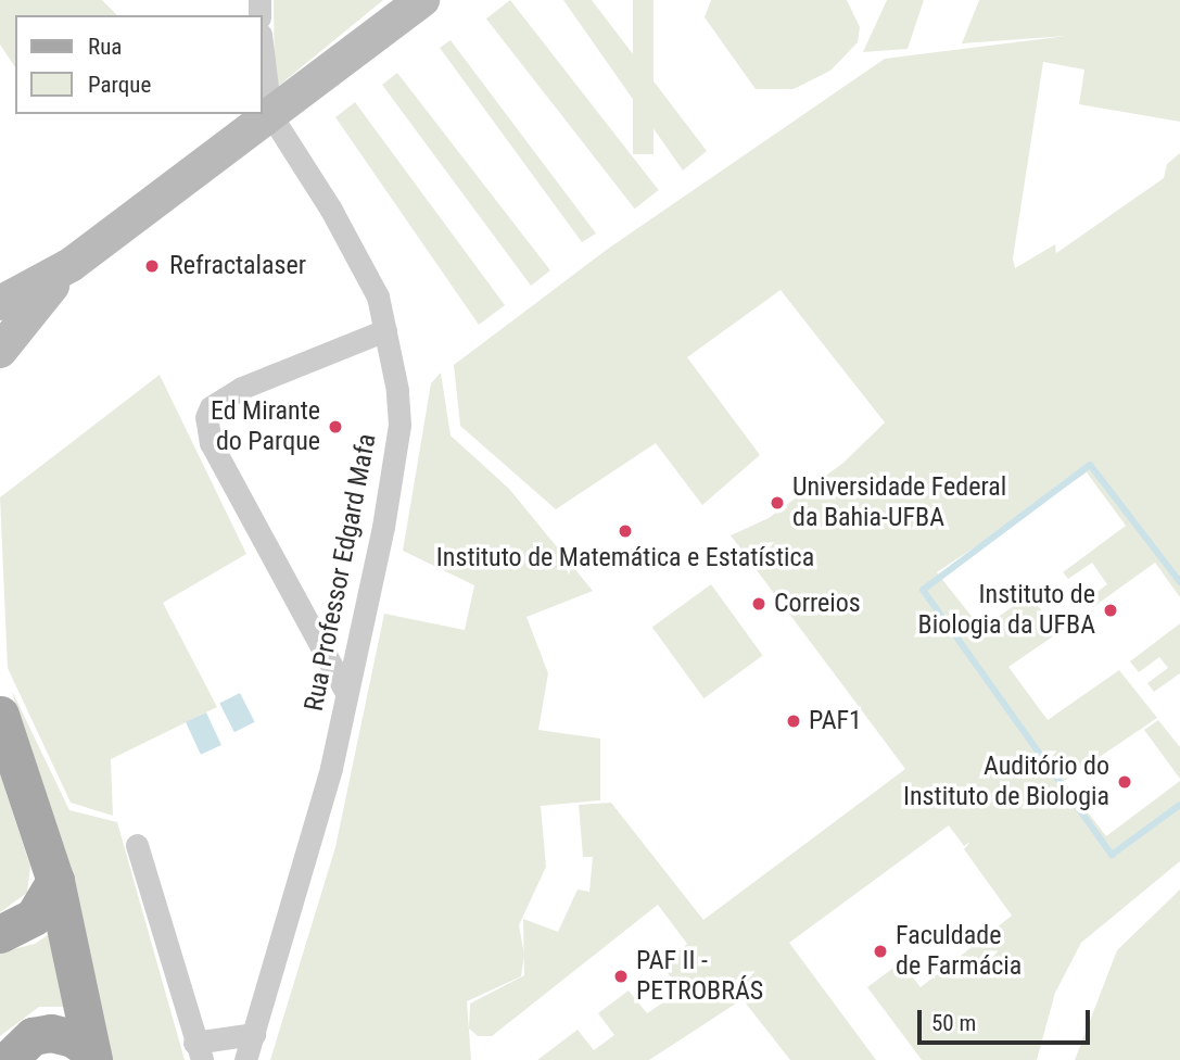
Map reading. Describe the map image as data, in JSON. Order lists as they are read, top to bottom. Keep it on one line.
{"streets":{"street":["Rua Professor Edgard Mafa"]},"places":["Refractalaser","Ed Mirante do Parque","Universidade Federal da Bahia-UFBA","Instituto de Matemática e Estatística","Correios","Instituto de Biologia da UFBA","PAF1","Auditório do Instituto de Biologia","Faculdade de Farmácia","PAF II - PETROBRÁS"],"legend":["Rua","Parque"],"scale_bar":"50 m"}
